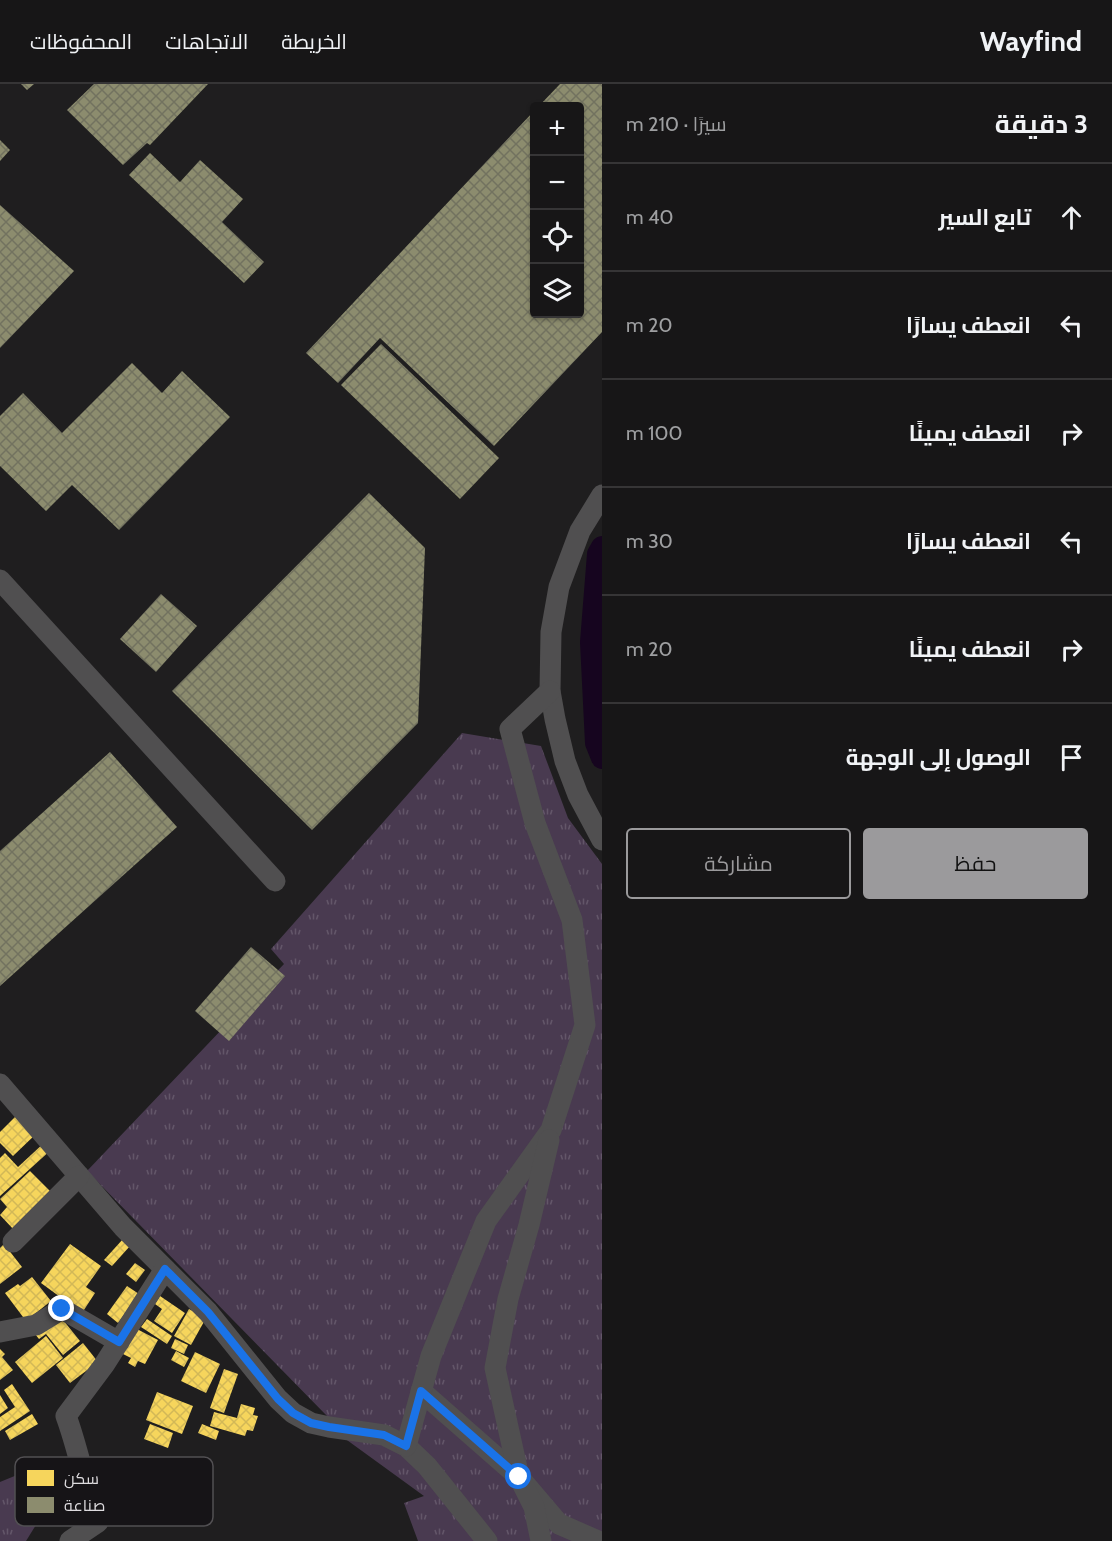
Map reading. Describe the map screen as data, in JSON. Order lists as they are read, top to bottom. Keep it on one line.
{"legend":["سكن","صناعة"],"page":{"header":"Wayfind","nav":["الخريطة","الاتجاهات","المحفوظات"],"heading":["3 دقيقة","سيرًا · 210 m"],"map_buttons":["+","−"],"list":[["تابع السير","40 m"],["انعطف يسارًا","20 m"],["انعطف يمينًا","100 m"],["انعطف يسارًا","30 m"],["انعطف يمينًا","20 m"],"الوصول إلى الوجهة"],"buttons":["حفظ","مشاركة"]}}
